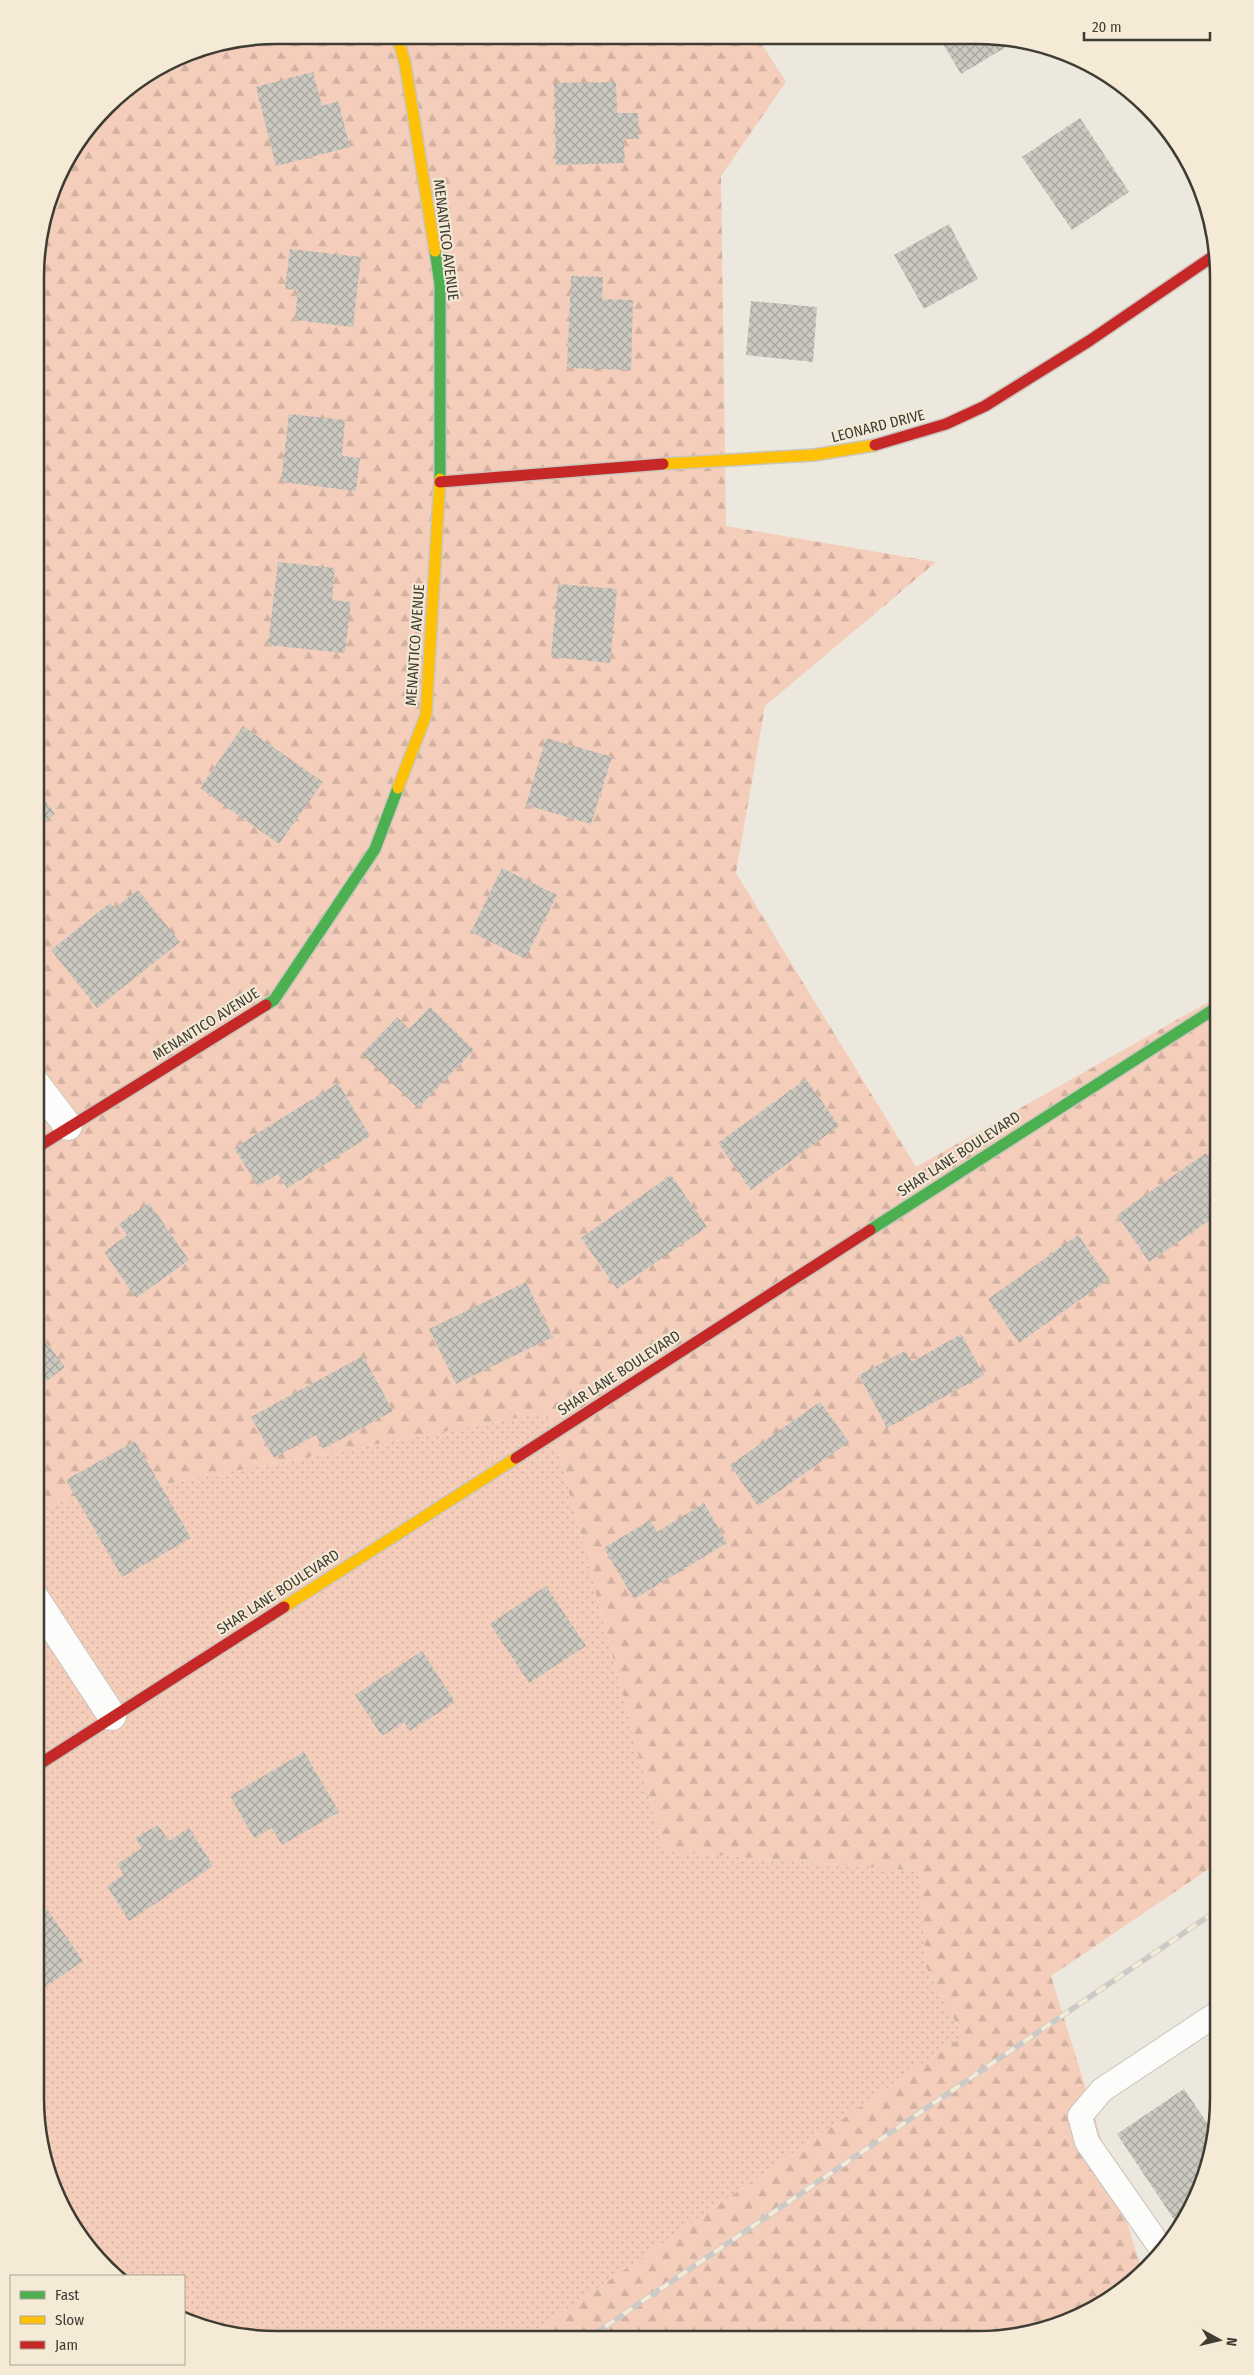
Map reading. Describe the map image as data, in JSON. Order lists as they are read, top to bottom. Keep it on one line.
{"streets":{"street":["MENANTICO AVENUE","LEONARD DRIVE","SHAR LANE BOULEVARD"]},"crossings":[["MENANTICO AVENUE","LEONARD DRIVE"]],"legend":["Fast","Slow","Jam"],"scale_bar":"20 m","north":"right"}
